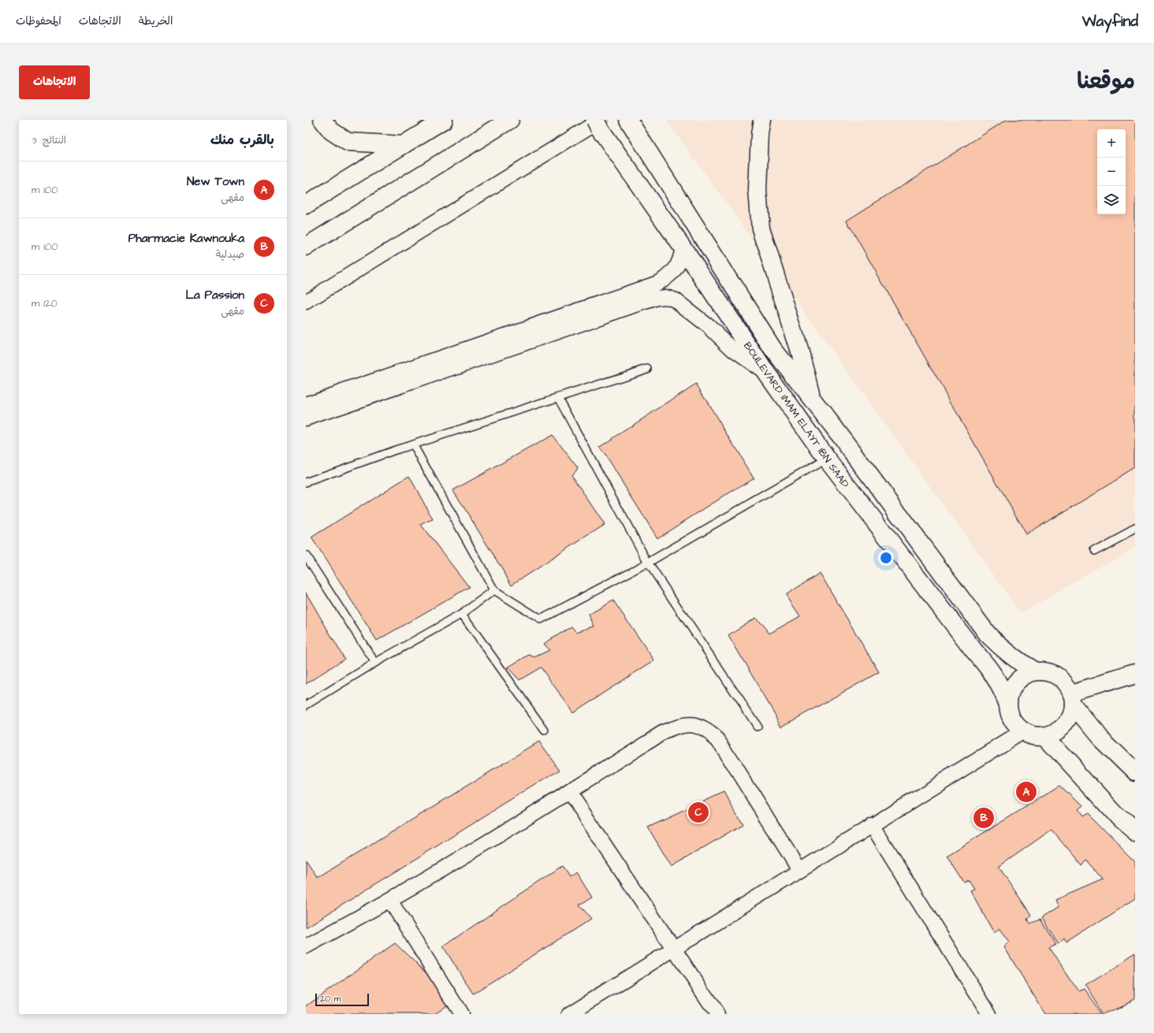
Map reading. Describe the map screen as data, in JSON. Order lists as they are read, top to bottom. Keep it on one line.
{"streets":{"main road":["BOULEVARD IMAM ELAYT IBN SAAD"]},"scale_bar":"20 m","page":{"header":"Wayfind","nav":["الخريطة","الاتجاهات","المحفوظات"],"title":"موقعنا","buttons":"الاتجاهات","heading":["بالقرب منك","النتائج: 3"],"map_buttons":["+","−"],"list":[{"mark":"A","name":"New Town","note":"مقهى","value":"100 m"},{"mark":"B","name":"Pharmacie Kawnouka","note":"صيدلية","value":"100 m"},{"mark":"C","name":"La Passion","note":"مقهى","value":"120 m"}],"pins":["A","C","B"],"scale":"20 m"}}
